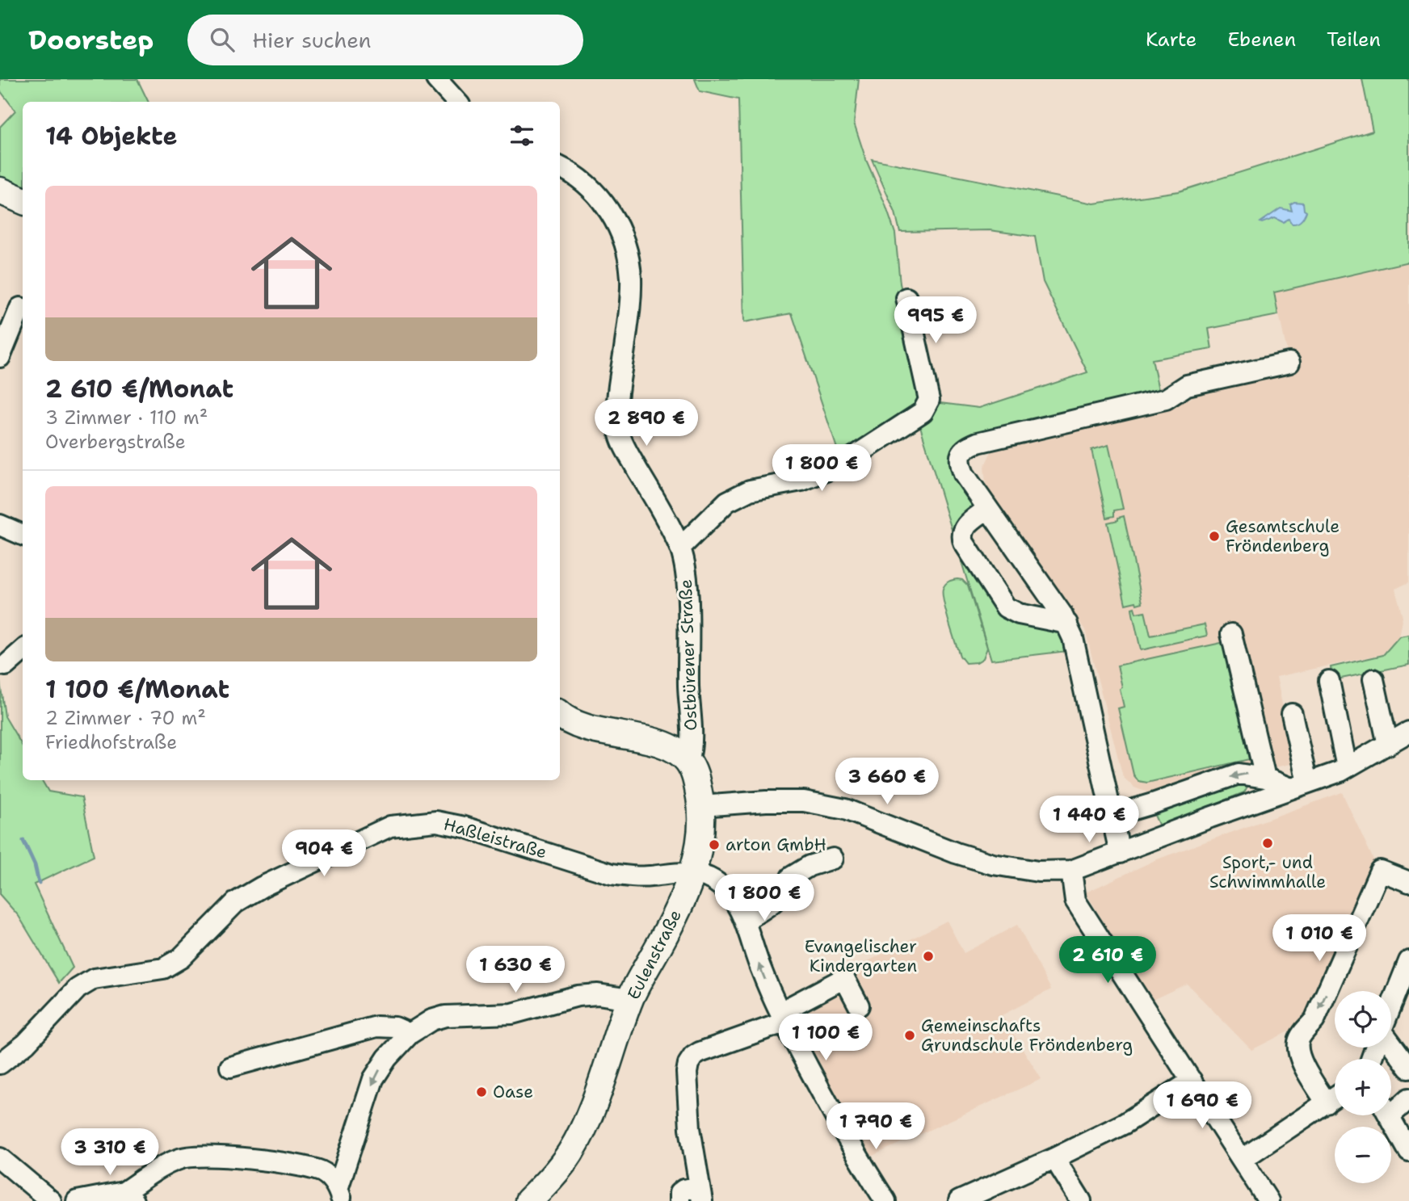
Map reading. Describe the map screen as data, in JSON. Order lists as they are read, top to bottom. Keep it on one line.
{"streets":{"main road":["Eulenstraße"],"street":["Ostbürener Straße","Haßleistraße"]},"crossings":[["Ostbürener Straße","Eulenstraße"],["Haßleistraße","Eulenstraße"]],"places":["Gesamtschule Fröndenberg","Sport,- und Schwimmhalle","arton GmbH","Evangelischer Kindergarten","Gemeinschafts Grundschule Fröndenberg","Oase"],"page":{"header":"Doorstep","search":"Hier suchen","nav":["Karte","Ebenen","Teilen"],"heading":"14 Objekte","list":[{"name":"2 610 €/Monat","note":"3 Zimmer · 110 m² · Overbergstraße"},{"name":"1 100 €/Monat","note":"2 Zimmer · 70 m² · Friedhofstraße"}],"price":["995 €","2 890 €","1 800 €","3 660 €","1 440 €","904 €","1 800 €","1 010 €","2 610 €","1 630 €","1 100 €","1 690 €","1 790 €","3 310 €"],"map_buttons":["+","−"]}}
